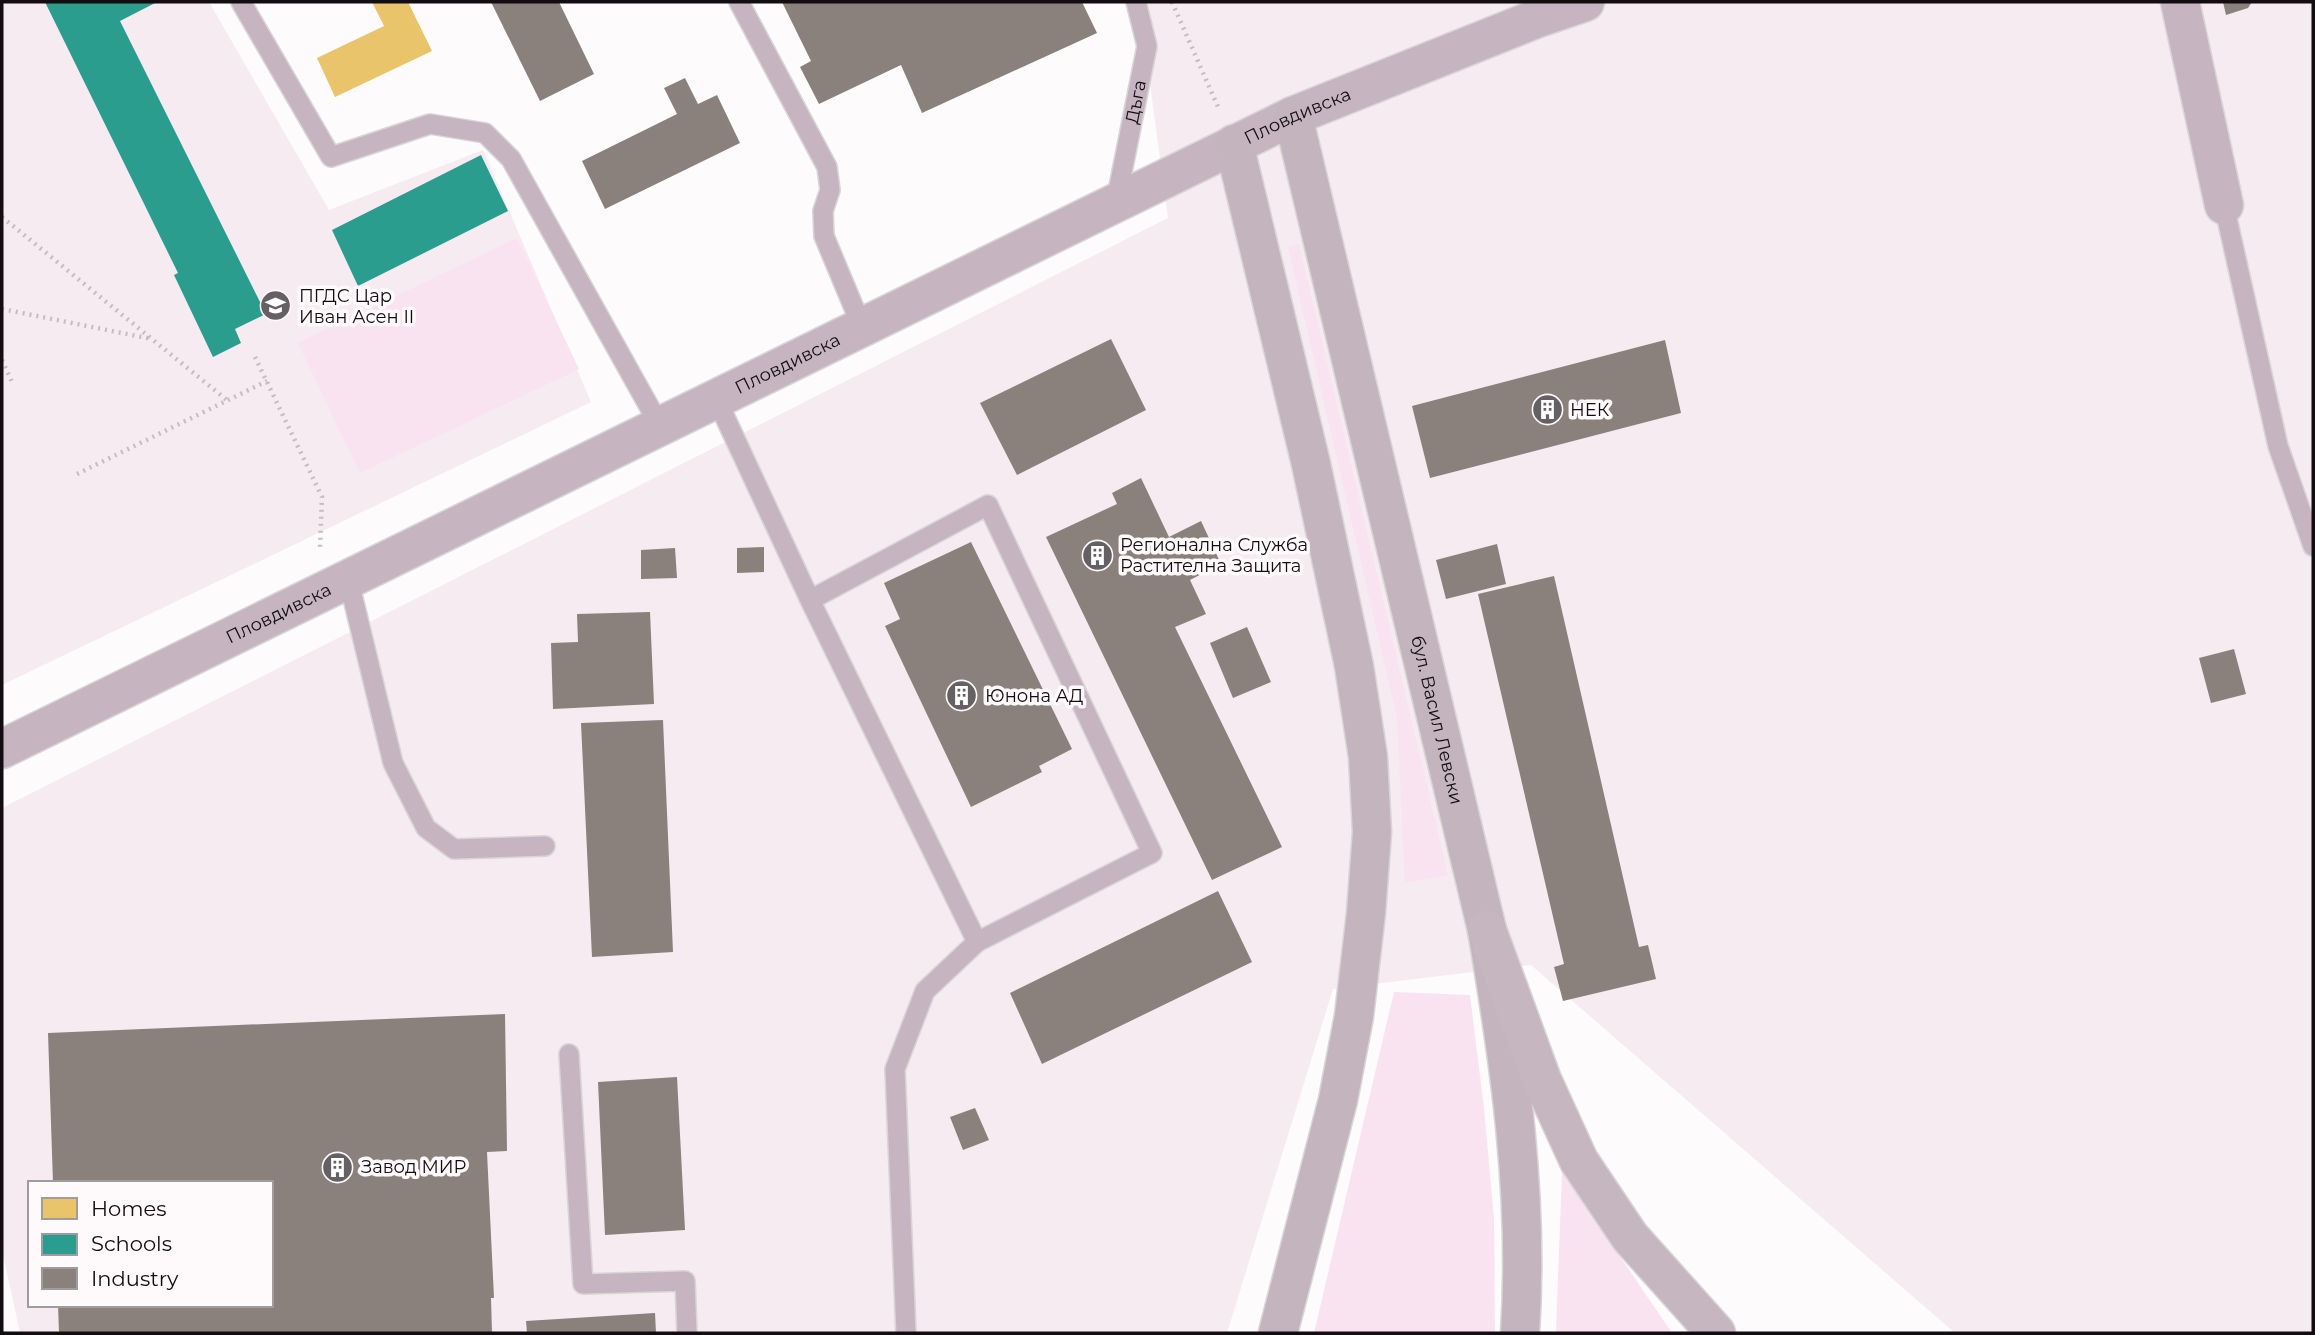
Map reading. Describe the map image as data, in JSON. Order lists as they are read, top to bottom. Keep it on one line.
{"streets":{"main road":["бул. Васил Левски"],"street":["Пловдивска"],"lane":["Дъга"]},"crossings":[["Дъга","Пловдивска"],["Пловдивска","бул. Васил Левски"]],"places":{"school or university":["ПГДС Цар Иван Асен II"],"building":["НЕК","Регионална Служба Растителна Защита","Юнона АД","Завод МИР"]},"legend":["Homes","Schools","Industry"]}
